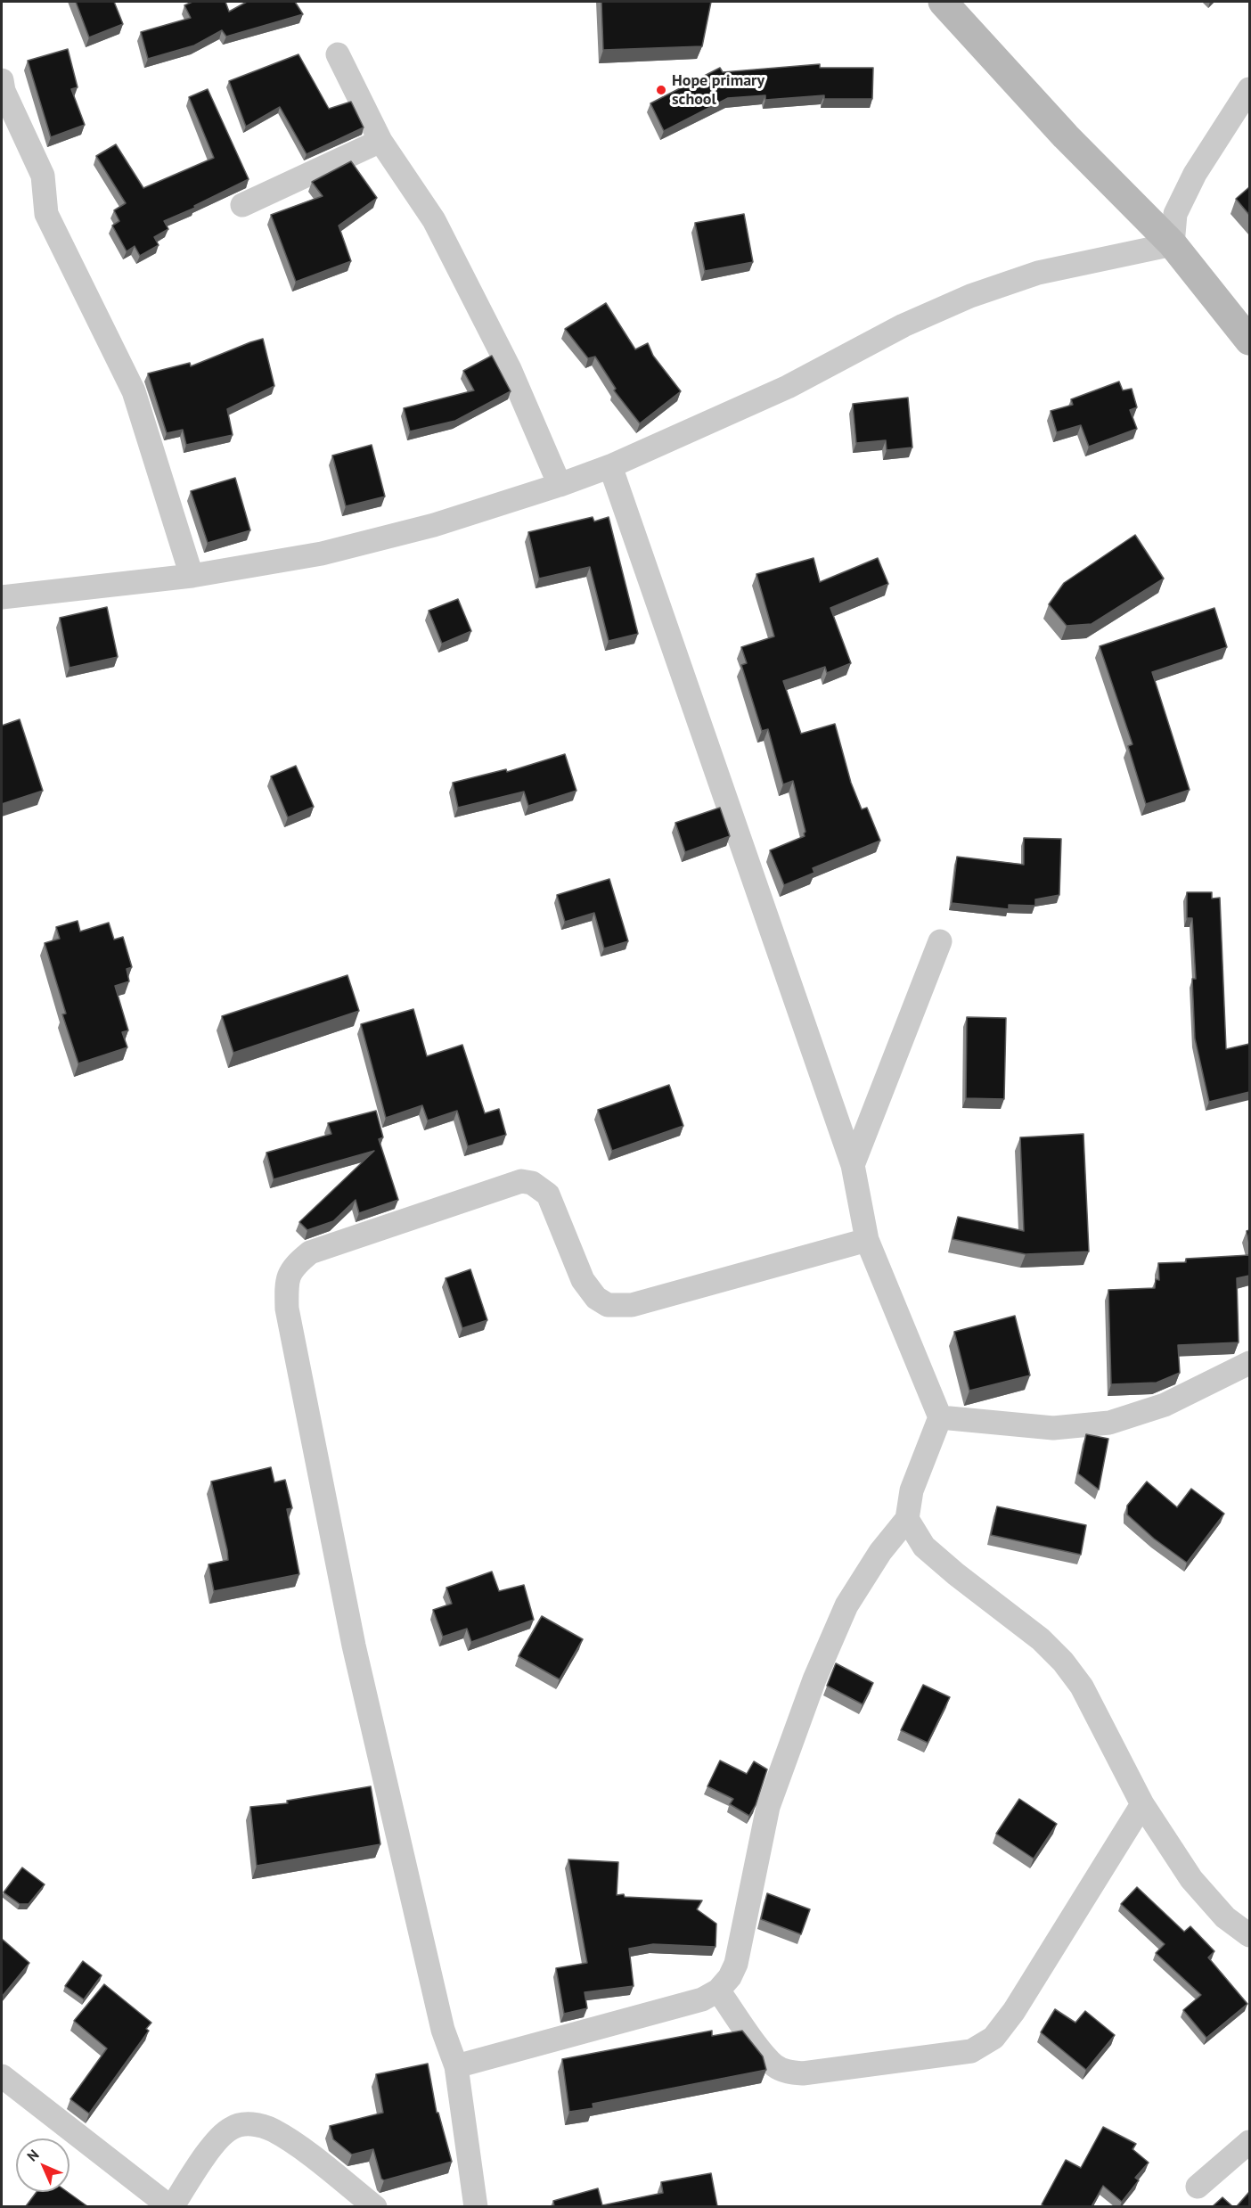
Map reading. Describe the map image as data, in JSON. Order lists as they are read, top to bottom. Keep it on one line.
{"places":["Hope primary school"],"north":"top left"}
